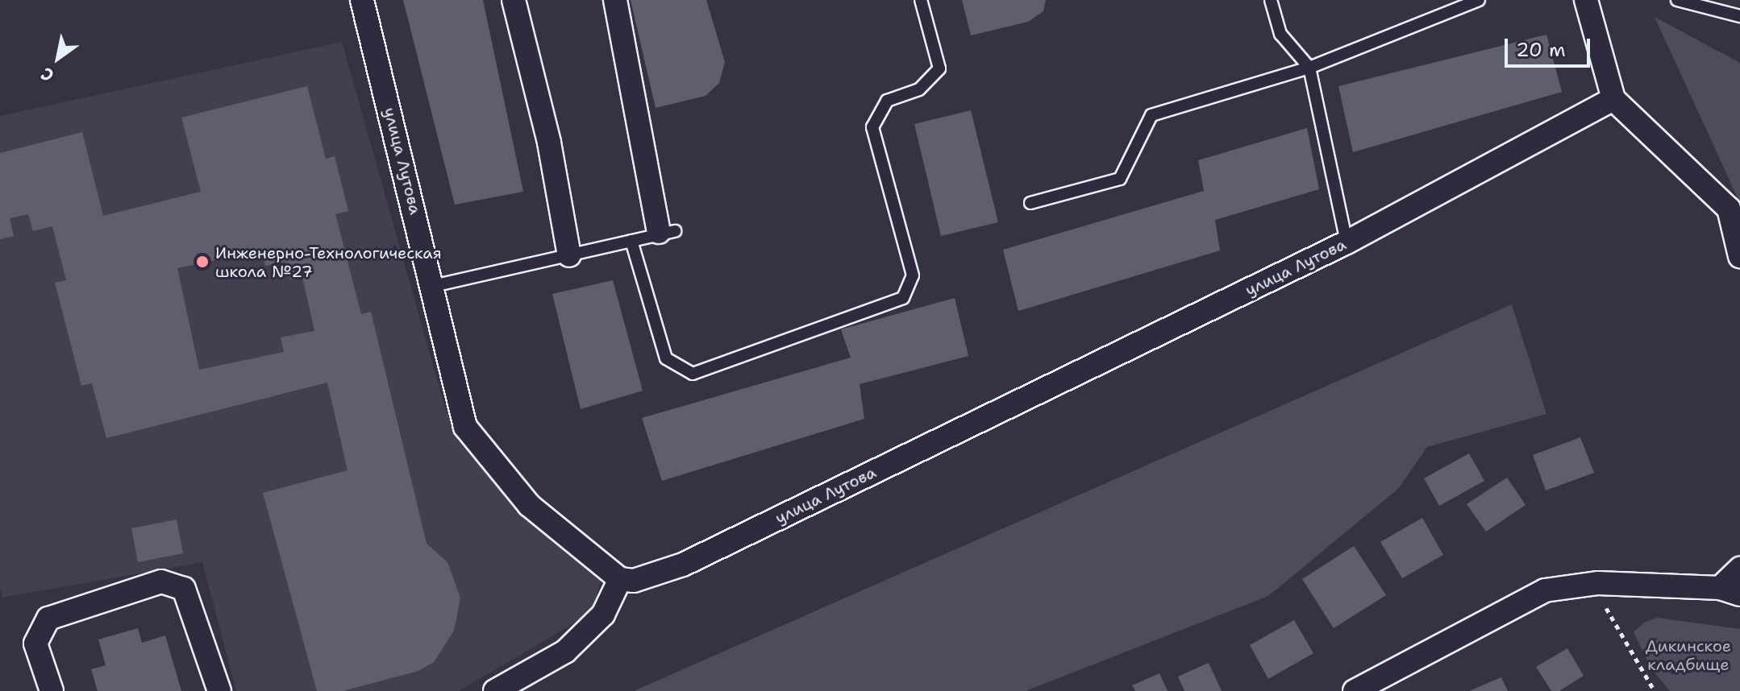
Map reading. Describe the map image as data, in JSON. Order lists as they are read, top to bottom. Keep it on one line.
{"streets":{"street":["улица Лутова"]},"parks":["Дикинское кладбище"],"places":["Инженерно-Технологическая школа №27"],"scale_bar":"20 m","north":"bottom left"}
